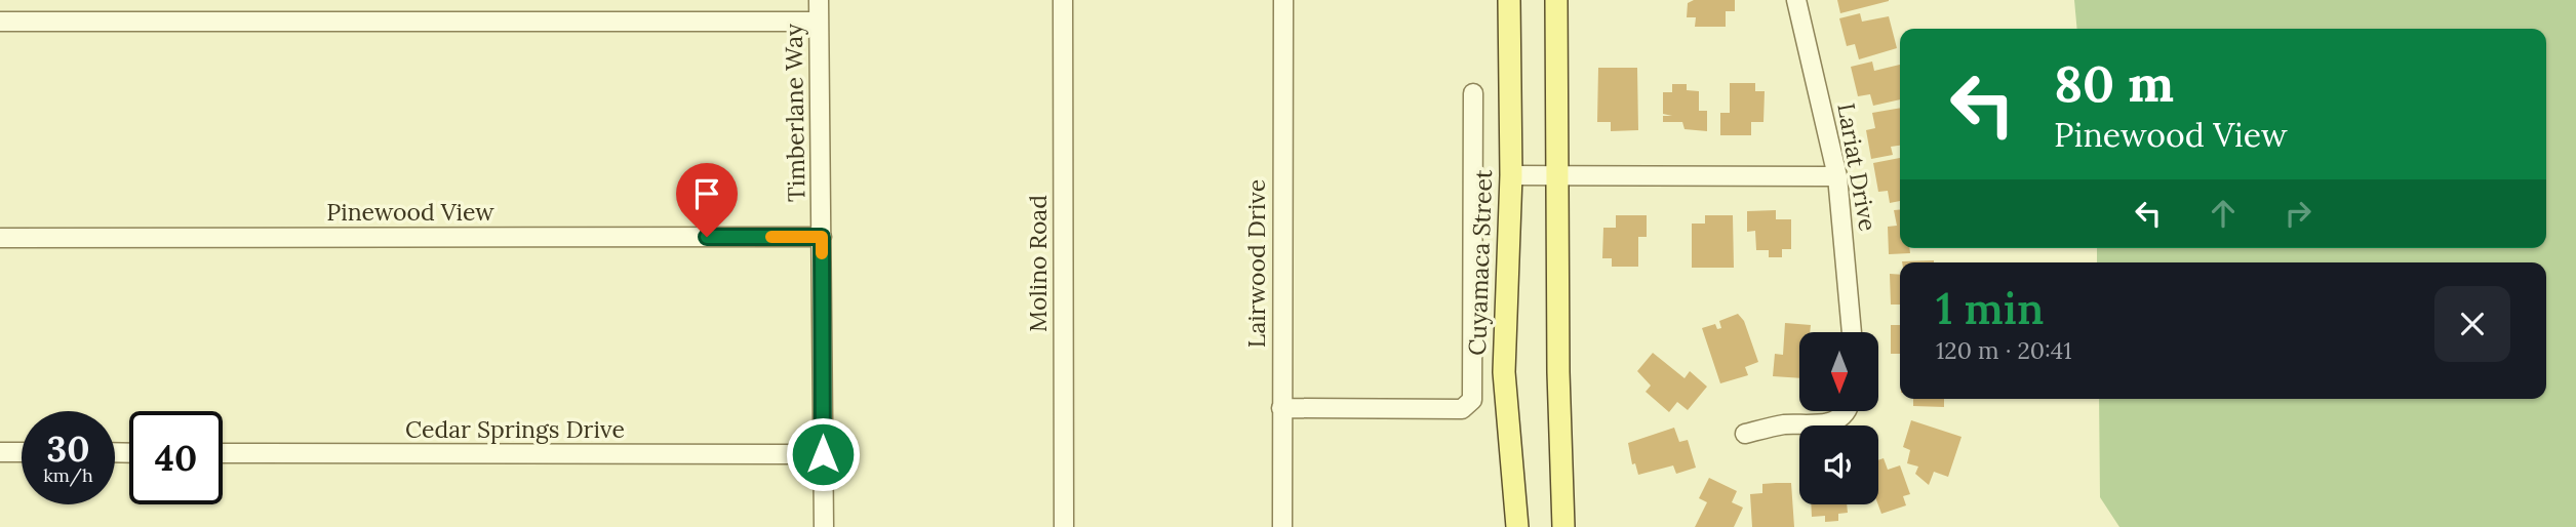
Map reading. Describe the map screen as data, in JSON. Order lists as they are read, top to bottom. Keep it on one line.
{"streets":{"main road":["Cuyamaca Street"],"street":["Timberlane Way","Lariat Drive","Pinewood View","Molino Road","Lairwood Drive","Cedar Springs Drive"]},"crossings":[["Timberlane Way","Pinewood View"],["Timberlane Way","Cedar Springs Drive"]],"north":"bottom","page":{"turn":["80 m","Pinewood View"],"heading":["1 min","120 m · 20:41"],"speed":"30 km/h","limit":"40"}}
